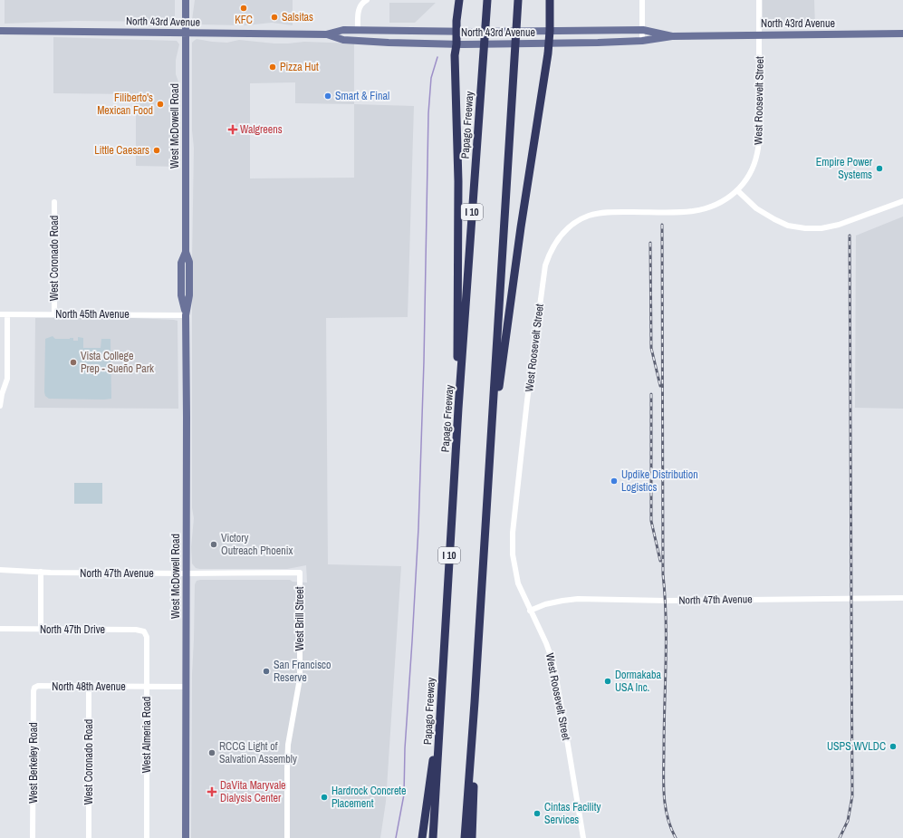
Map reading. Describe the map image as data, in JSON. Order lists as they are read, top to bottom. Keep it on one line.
{"streets":{"highway":["Papago Freeway","I 10"],"main road":["North 43rd Avenue","West McDowell Road"],"street":["West Roosevelt Street","West Coronado Road","North 45th Avenue","North 47th Avenue","West Brill Street","North 47th Drive","North 48th Avenue","West Almeria Road","West Berkeley Road"]},"crossings":[["North 43rd Avenue","West Roosevelt Street"],["North 43rd Avenue","West McDowell Road"],["West Roosevelt Street","North 47th Avenue"],["West McDowell Road","North 45th Avenue"],["West McDowell Road","North 47th Avenue"],["West McDowell Road","North 48th Avenue"],["West Coronado Road","North 45th Avenue"],["West Coronado Road","North 48th Avenue"],["North 47th Avenue","West Brill Street"],["North 47th Drive","West Almeria Road"],["North 48th Avenue","West Almeria Road"],["North 48th Avenue","West Berkeley Road"]],"places":{"other":["KFC","Salsitas","Pizza Hut","Smart & Final","Filiberto's Mexican Food","Little Caesars","Empire Power Systems","Vista College Prep - Sueño Park","Updike Distribution Logistics","Victory Outreach Phoenix","San Francisco Reserve","Dormakaba USA Inc.","USPS WVLDC","RCCG Light of Salvation Assembly","Hardrock Concrete Placement","Cintas Facility Services"],"health":["Walgreens","DaVita Maryvale Dialysis Center"]}}
